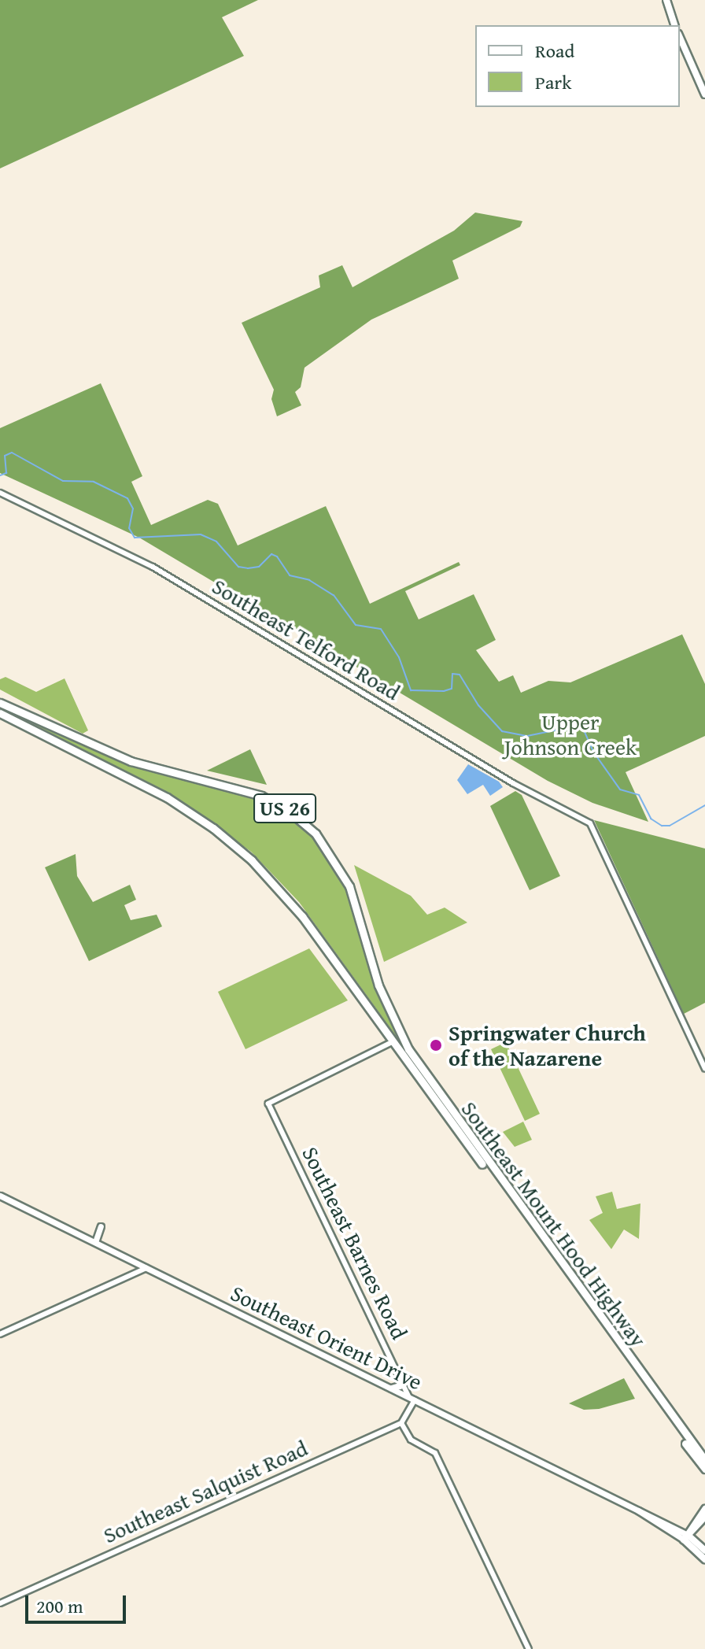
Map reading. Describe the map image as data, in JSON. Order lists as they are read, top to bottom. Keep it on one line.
{"streets":{"highway":["US 26","Southeast Mount Hood Highway"],"main road":["Southeast Orient Drive"],"street":["Southeast Telford Road","Southeast Barnes Road","Southeast Salquist Road"]},"crossings":[["Southeast Mount Hood Highway","Southeast Barnes Road"],["Southeast Barnes Road","Southeast Orient Drive"]],"parks":["Upper Johnson Creek"],"places":["Springwater Church of the Nazarene"],"legend":["Road","Park"],"scale_bar":"200 m"}
